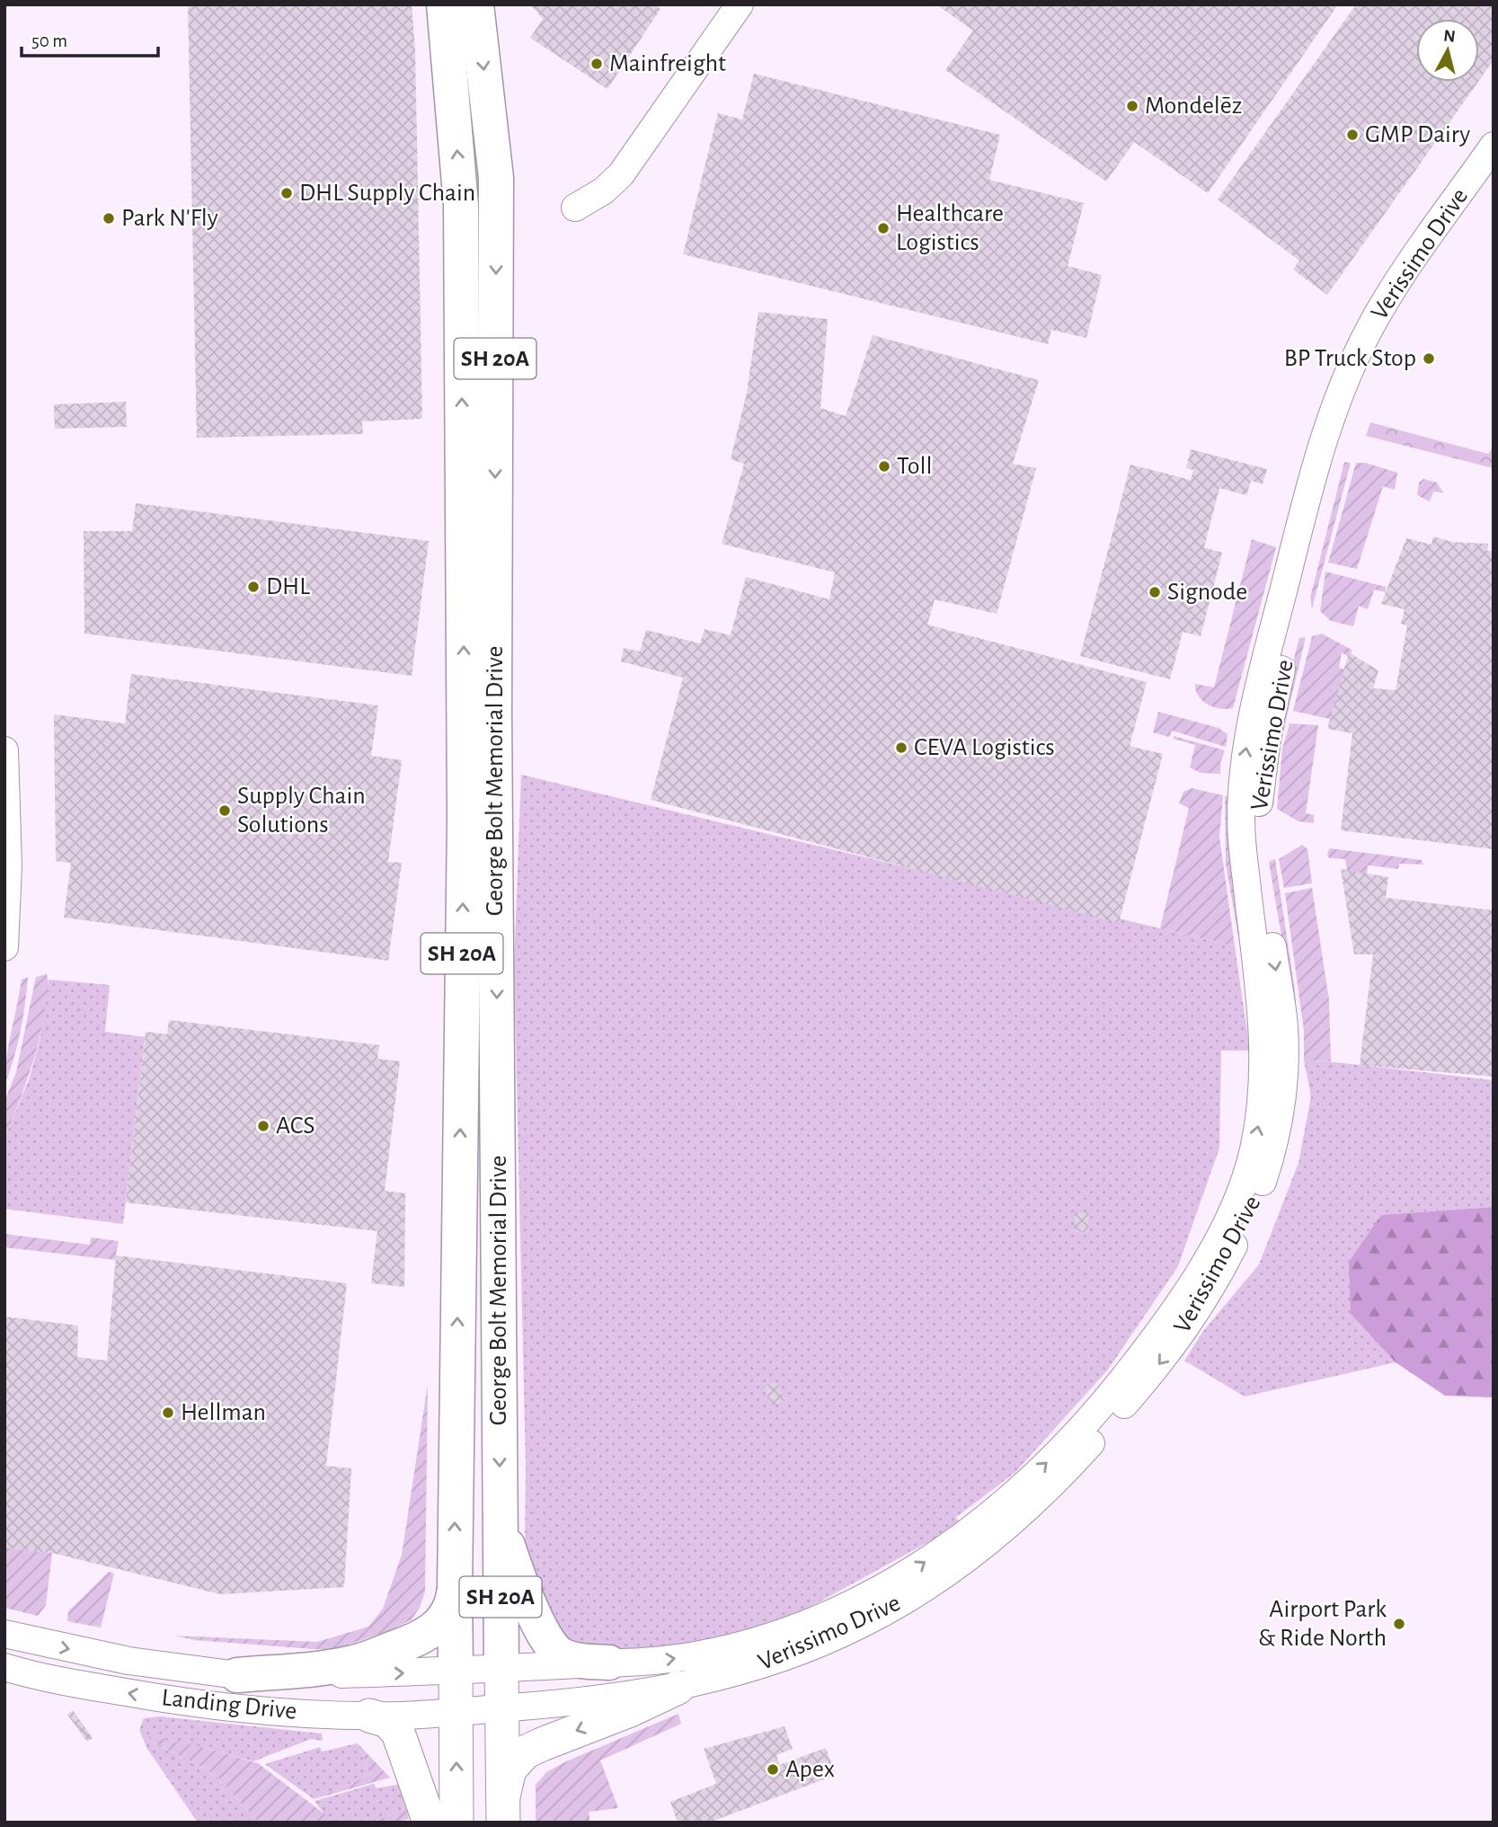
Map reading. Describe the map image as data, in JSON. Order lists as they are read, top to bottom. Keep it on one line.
{"streets":{"highway":["SH 20A","George Bolt Memorial Drive"],"street":["Verissimo Drive","Landing Drive"]},"crossings":[["Verissimo Drive","George Bolt Memorial Drive"],["Verissimo Drive","Landing Drive"],["George Bolt Memorial Drive","Landing Drive"]],"places":["Mainfreight","Mondelēz","GMP Dairy","DHL Supply Chain","Park N'Fly","Healthcare Logistics","BP Truck Stop","Toll","DHL","Signode","CEVA Logistics","Supply Chain Solutions","ACS","Hellman","Airport Park & Ride North","Apex"],"scale_bar":"50 m","north":"top"}
